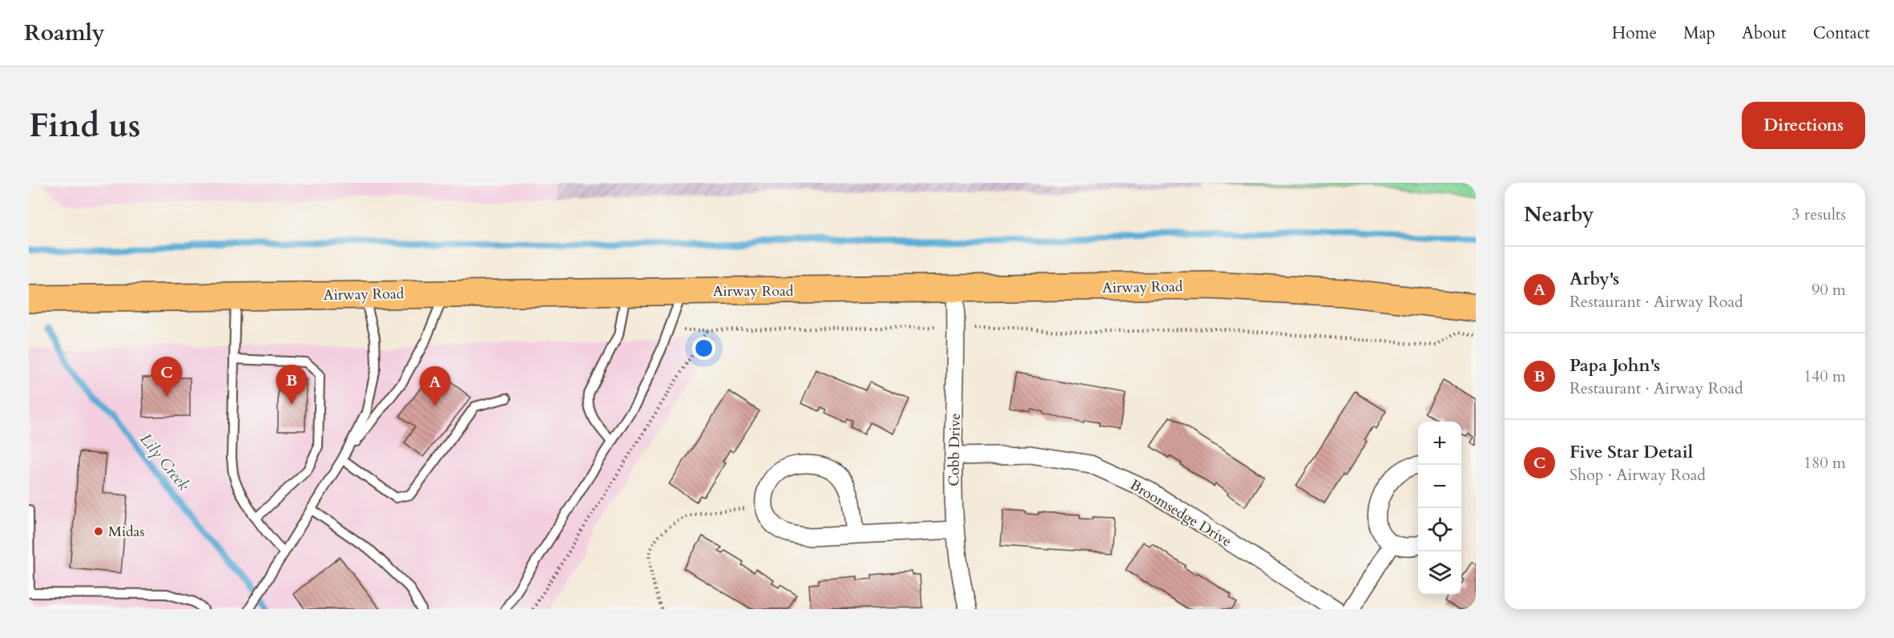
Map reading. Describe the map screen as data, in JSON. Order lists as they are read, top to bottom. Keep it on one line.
{"streets":{"main road":["Airway Road"],"street":["Cobb Drive","Broomsedge Drive"]},"crossings":[["Airway Road","Cobb Drive"],["Cobb Drive","Broomsedge Drive"]],"water":["Lily Creek"],"places":["Midas"],"page":{"header":"Roamly","nav":["Home","Map","About","Contact"],"buttons":"Directions","title":"Find us","heading":["Nearby","3 results"],"list":[{"mark":"A","name":"Arby's","note":"Restaurant · Airway Road","value":"90 m"},{"mark":"B","name":"Papa John's","note":"Restaurant · Airway Road","value":"140 m"},{"mark":"C","name":"Five Star Detail","note":"Shop · Airway Road","value":"180 m"}],"pins":["C","B","A"],"map_buttons":["+","−"]}}
